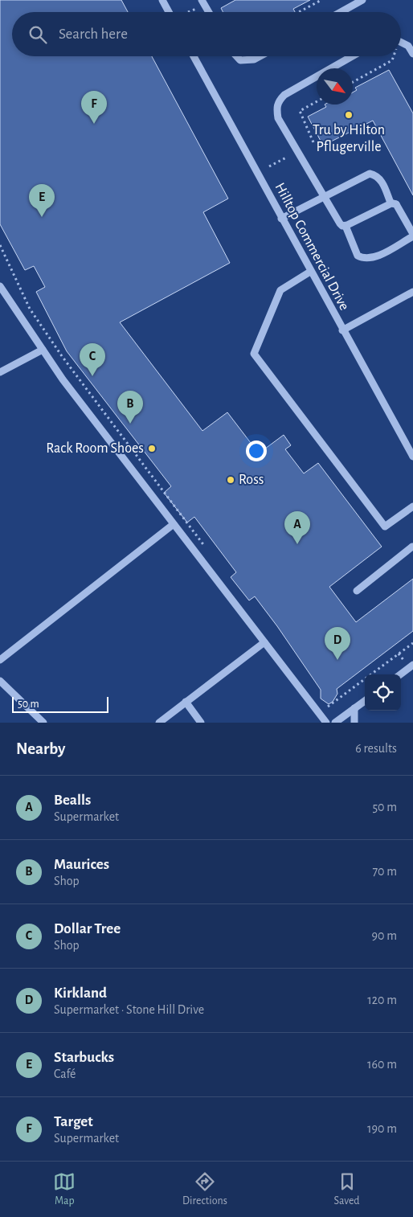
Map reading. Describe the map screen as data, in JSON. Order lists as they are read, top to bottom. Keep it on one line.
{"streets":{"street":["Hilltop Commercial Drive"]},"places":["Tru by Hilton Pflugerville","Rack Room Shoes","Ross"],"scale_bar":"50 m","north":"bottom right","page":{"search":"Search here","pins":["F","E","C","B","A","D"],"scale":"50 m","heading":["Nearby","6 results"],"list":[{"mark":"A","name":"Bealls","note":"Supermarket","value":"50 m"},{"mark":"B","name":"Maurices","note":"Shop","value":"70 m"},{"mark":"C","name":"Dollar Tree","note":"Shop","value":"90 m"},{"mark":"D","name":"Kirkland","note":"Supermarket · Stone Hill Drive","value":"120 m"},{"mark":"E","name":"Starbucks","note":"Café","value":"160 m"},{"mark":"F","name":"Target","note":"Supermarket","value":"190 m"}],"nav":["Map","Directions","Saved"]}}
